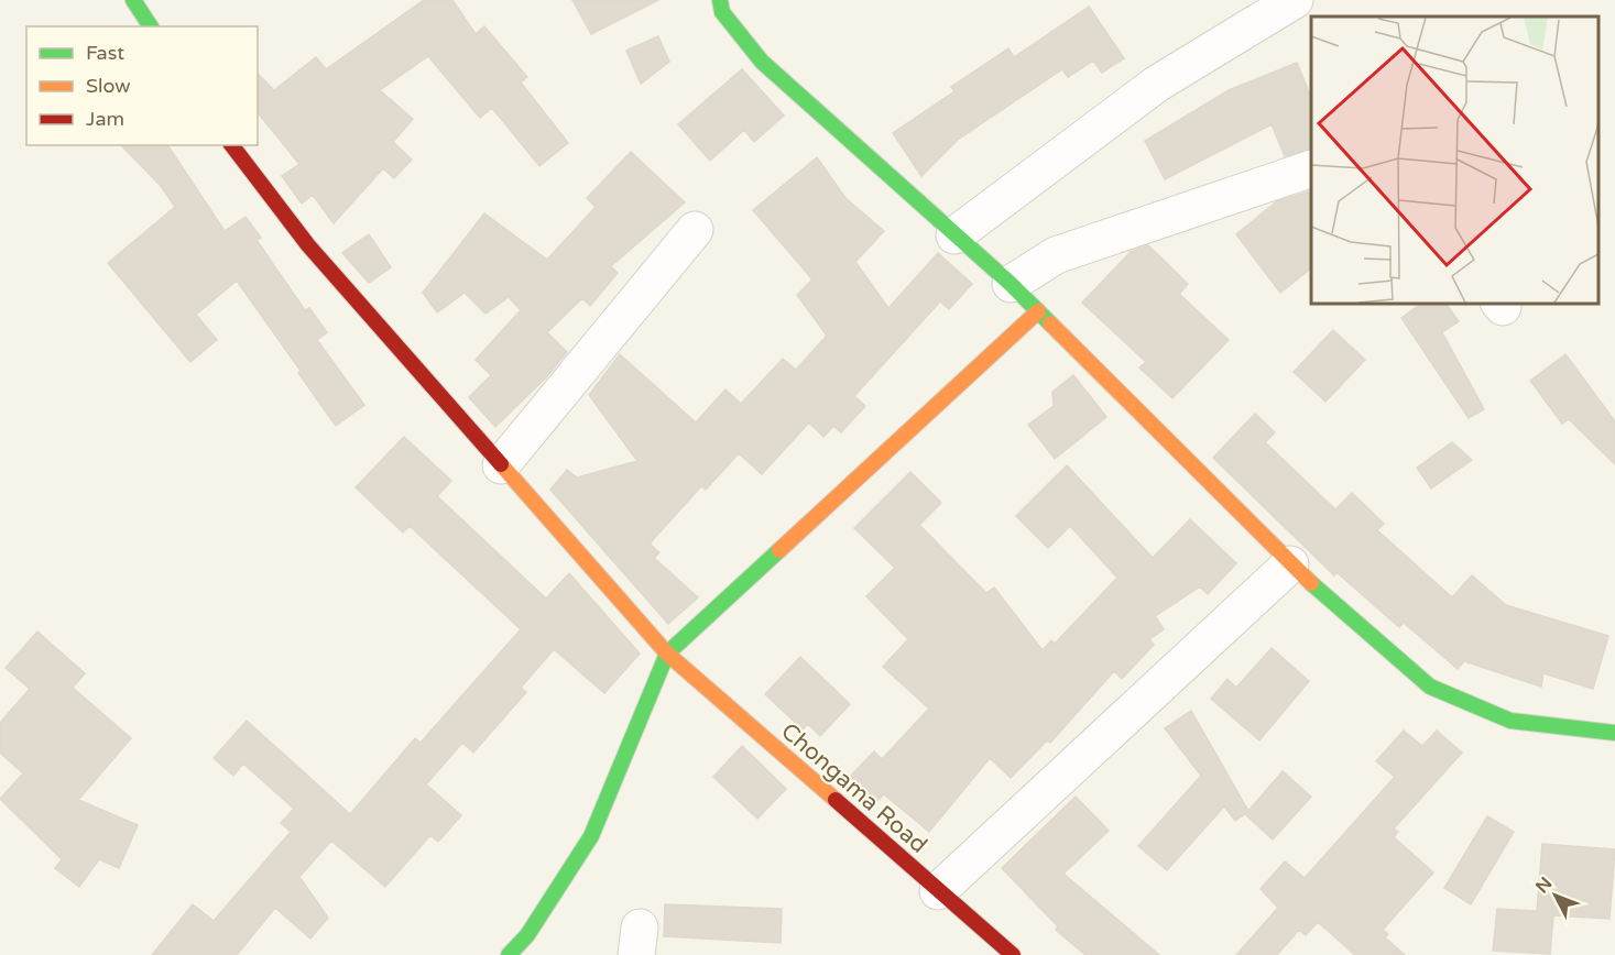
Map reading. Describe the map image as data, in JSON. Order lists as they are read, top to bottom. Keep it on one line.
{"streets":{"street":["Chongama Road"]},"legend":["Fast","Slow","Jam"],"north":"top left"}
